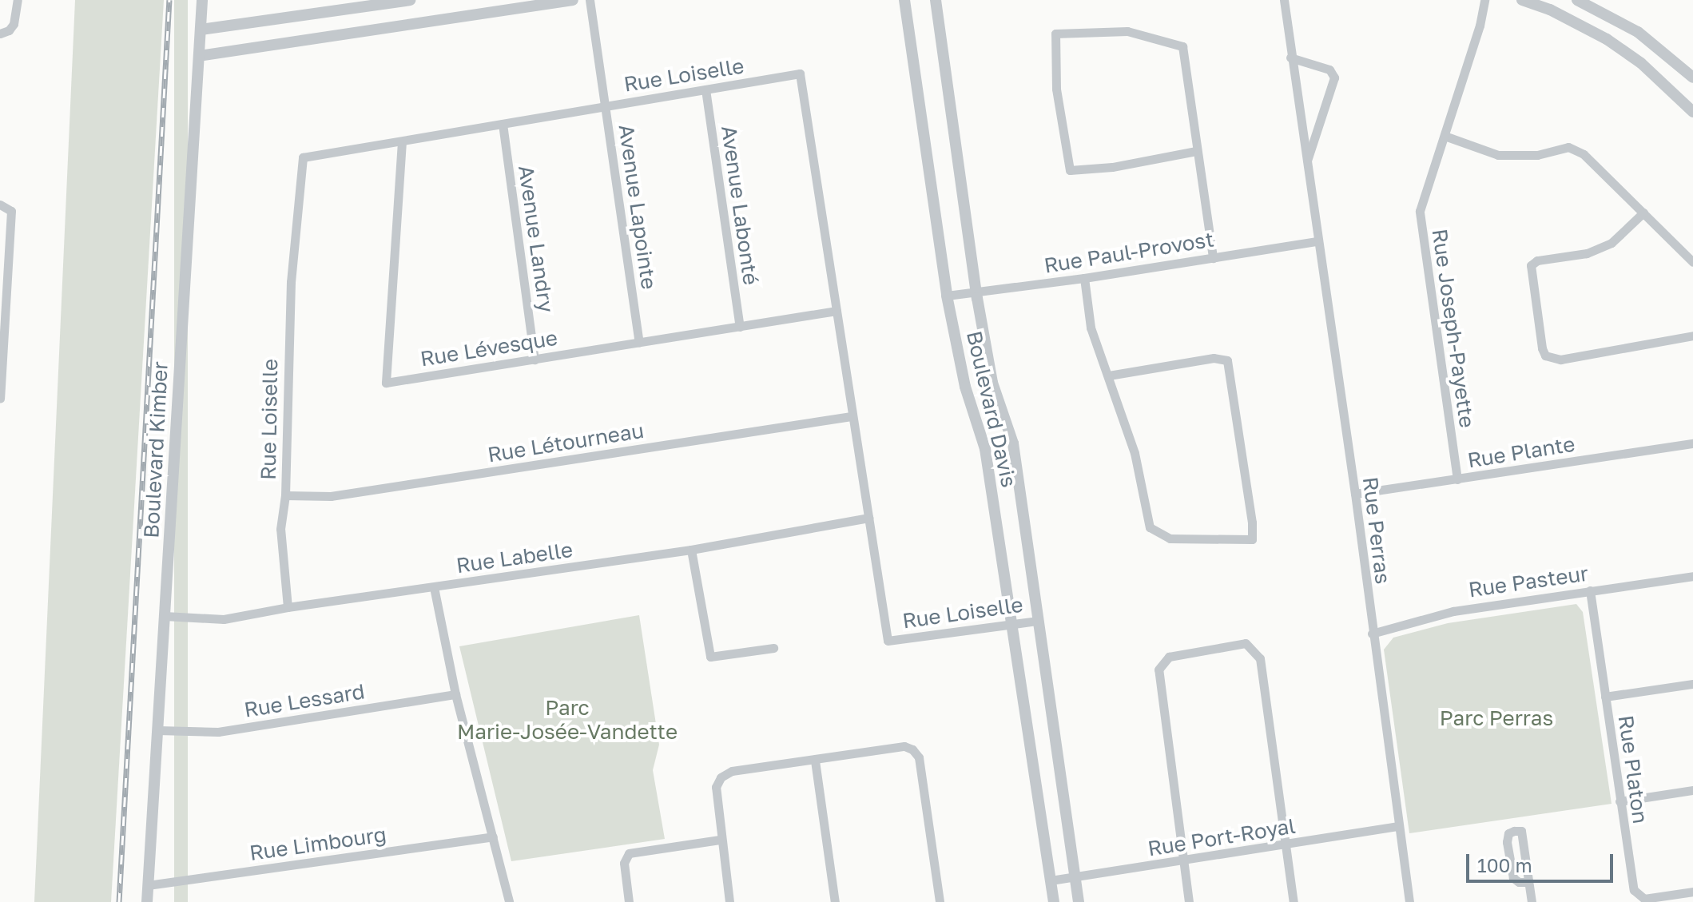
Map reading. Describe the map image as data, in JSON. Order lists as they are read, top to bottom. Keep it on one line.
{"streets":{"street":["Rue Loiselle","Avenue Labonté","Avenue Lapointe","Avenue Landry","Rue Paul-Provost","Rue Joseph-Payette","Rue Lévesque","Boulevard Davis","Rue Létourneau","Boulevard Kimber","Rue Plante","Rue Perras","Rue Labelle","Rue Pasteur","Rue Lessard","Rue Platon","Rue Port-Royal","Rue Limbourg"]},"crossings":[["Rue Loiselle","Avenue Labonté"],["Rue Loiselle","Avenue Lapointe"],["Rue Loiselle","Avenue Landry"],["Rue Loiselle","Rue Lévesque"],["Rue Loiselle","Boulevard Davis"],["Rue Loiselle","Rue Létourneau"],["Rue Loiselle","Rue Labelle"],["Avenue Labonté","Rue Lévesque"],["Avenue Lapointe","Rue Lévesque"],["Avenue Landry","Rue Lévesque"],["Rue Paul-Provost","Boulevard Davis"],["Rue Paul-Provost","Rue Perras"],["Rue Joseph-Payette","Rue Plante"],["Boulevard Davis","Rue Port-Royal"],["Boulevard Kimber","Rue Labelle"],["Boulevard Kimber","Rue Lessard"],["Boulevard Kimber","Rue Limbourg"],["Rue Plante","Rue Perras"],["Rue Perras","Rue Pasteur"],["Rue Perras","Rue Port-Royal"],["Rue Pasteur","Rue Platon"]],"parks":["Parc Marie-Josée-Vandette","Parc Perras"],"scale_bar":"100 m"}
